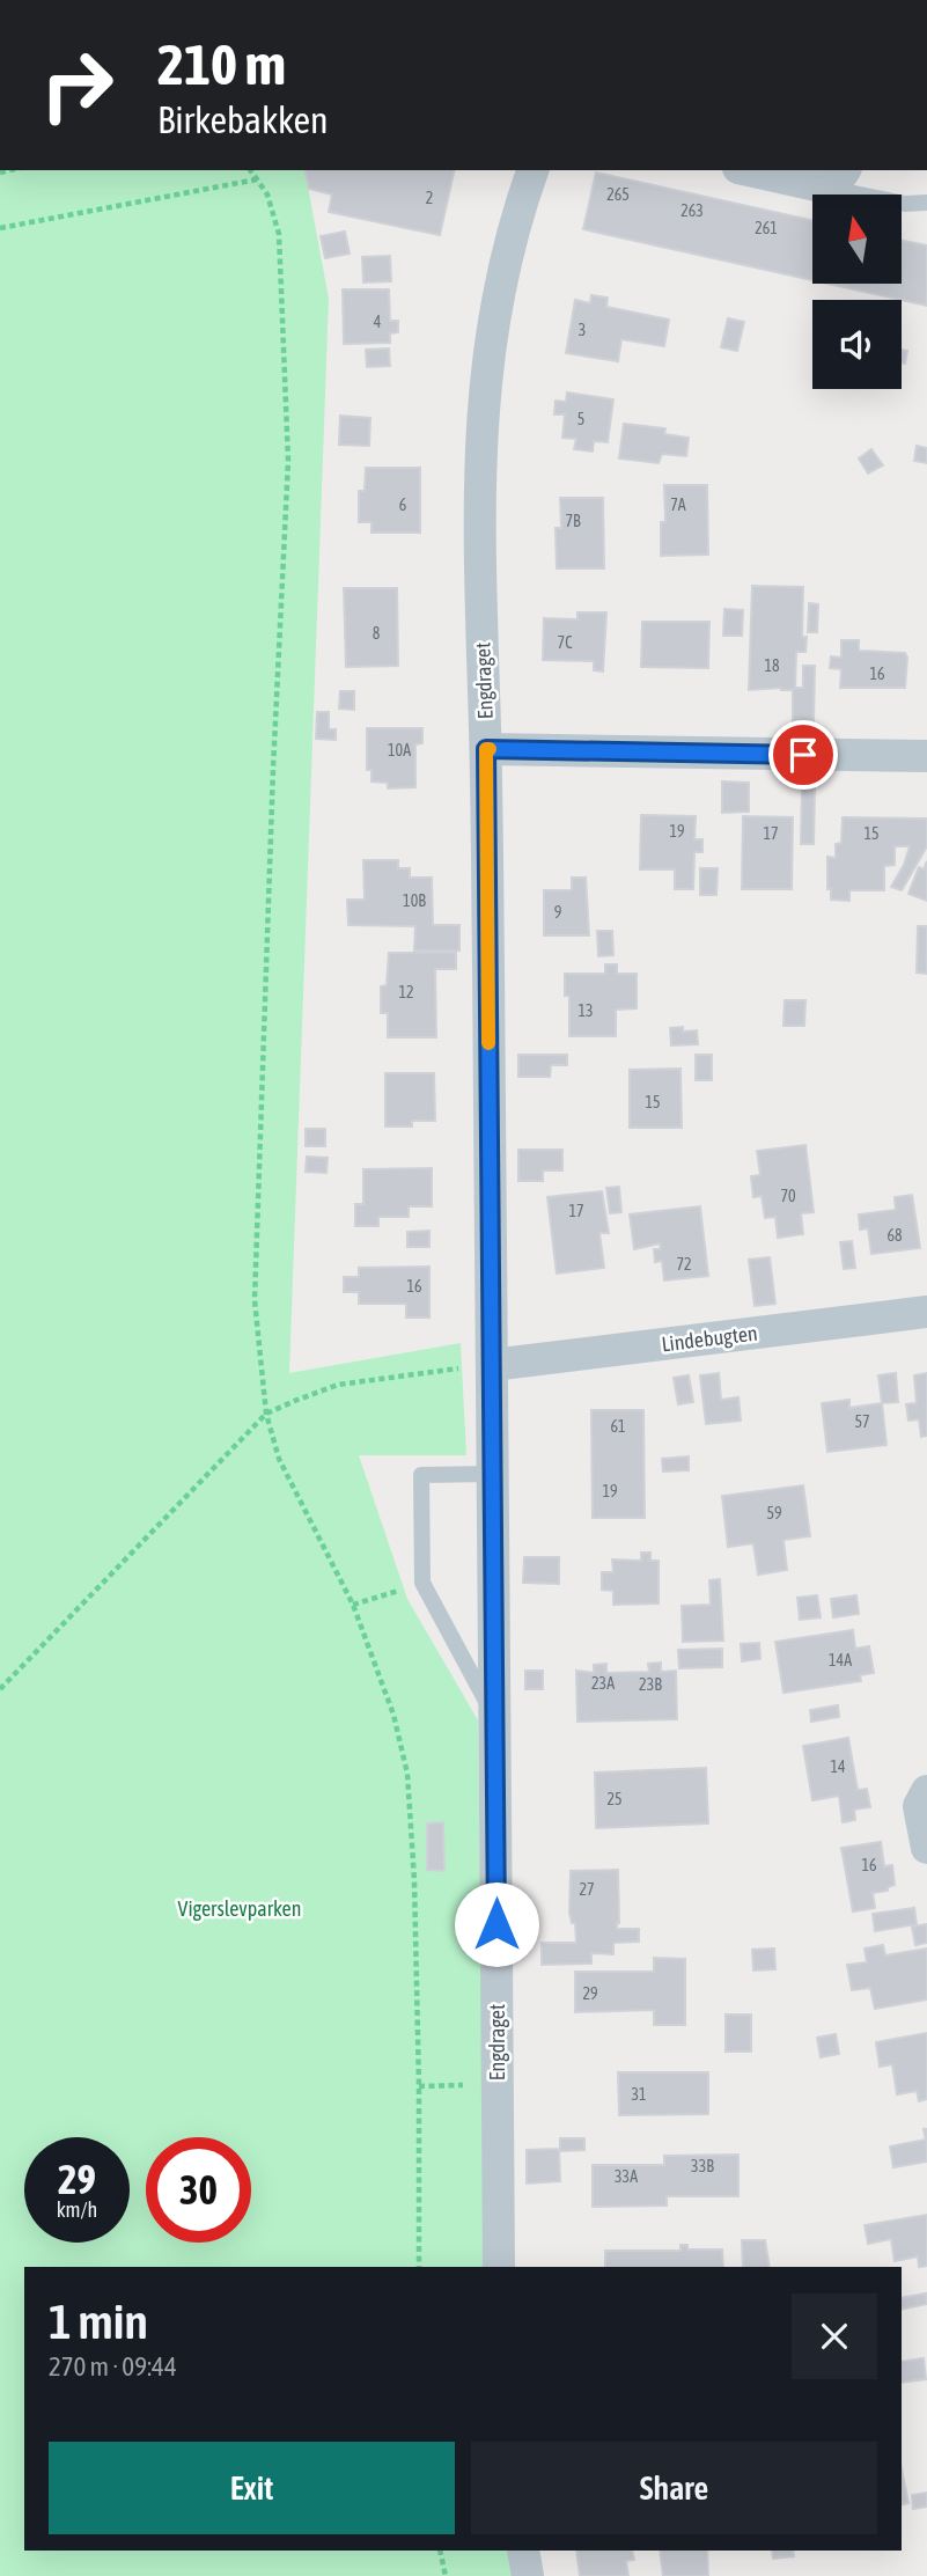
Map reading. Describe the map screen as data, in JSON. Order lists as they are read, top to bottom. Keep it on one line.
{"streets":{"street":["Engdraget","Lindebugten"]},"crossings":[["Engdraget","Lindebugten"]],"parks":["Vigerslevparken"],"house_numbers":["265","2","263","261","4","3","5","6","7A","7B","8","7C","18","16","10A","19","17","15","10B","9","12","13","15","70","17","68","72","16","57","61","19","59","14A","23A","23B","14","25","16","27","29","31","33B","33A"],"north":"top","page":{"turn":["210 m","Birkebakken"],"speed":"29 km/h","limit":"30","heading":["1 min","270 m · 09:44"],"buttons":["Exit","Share"]}}
